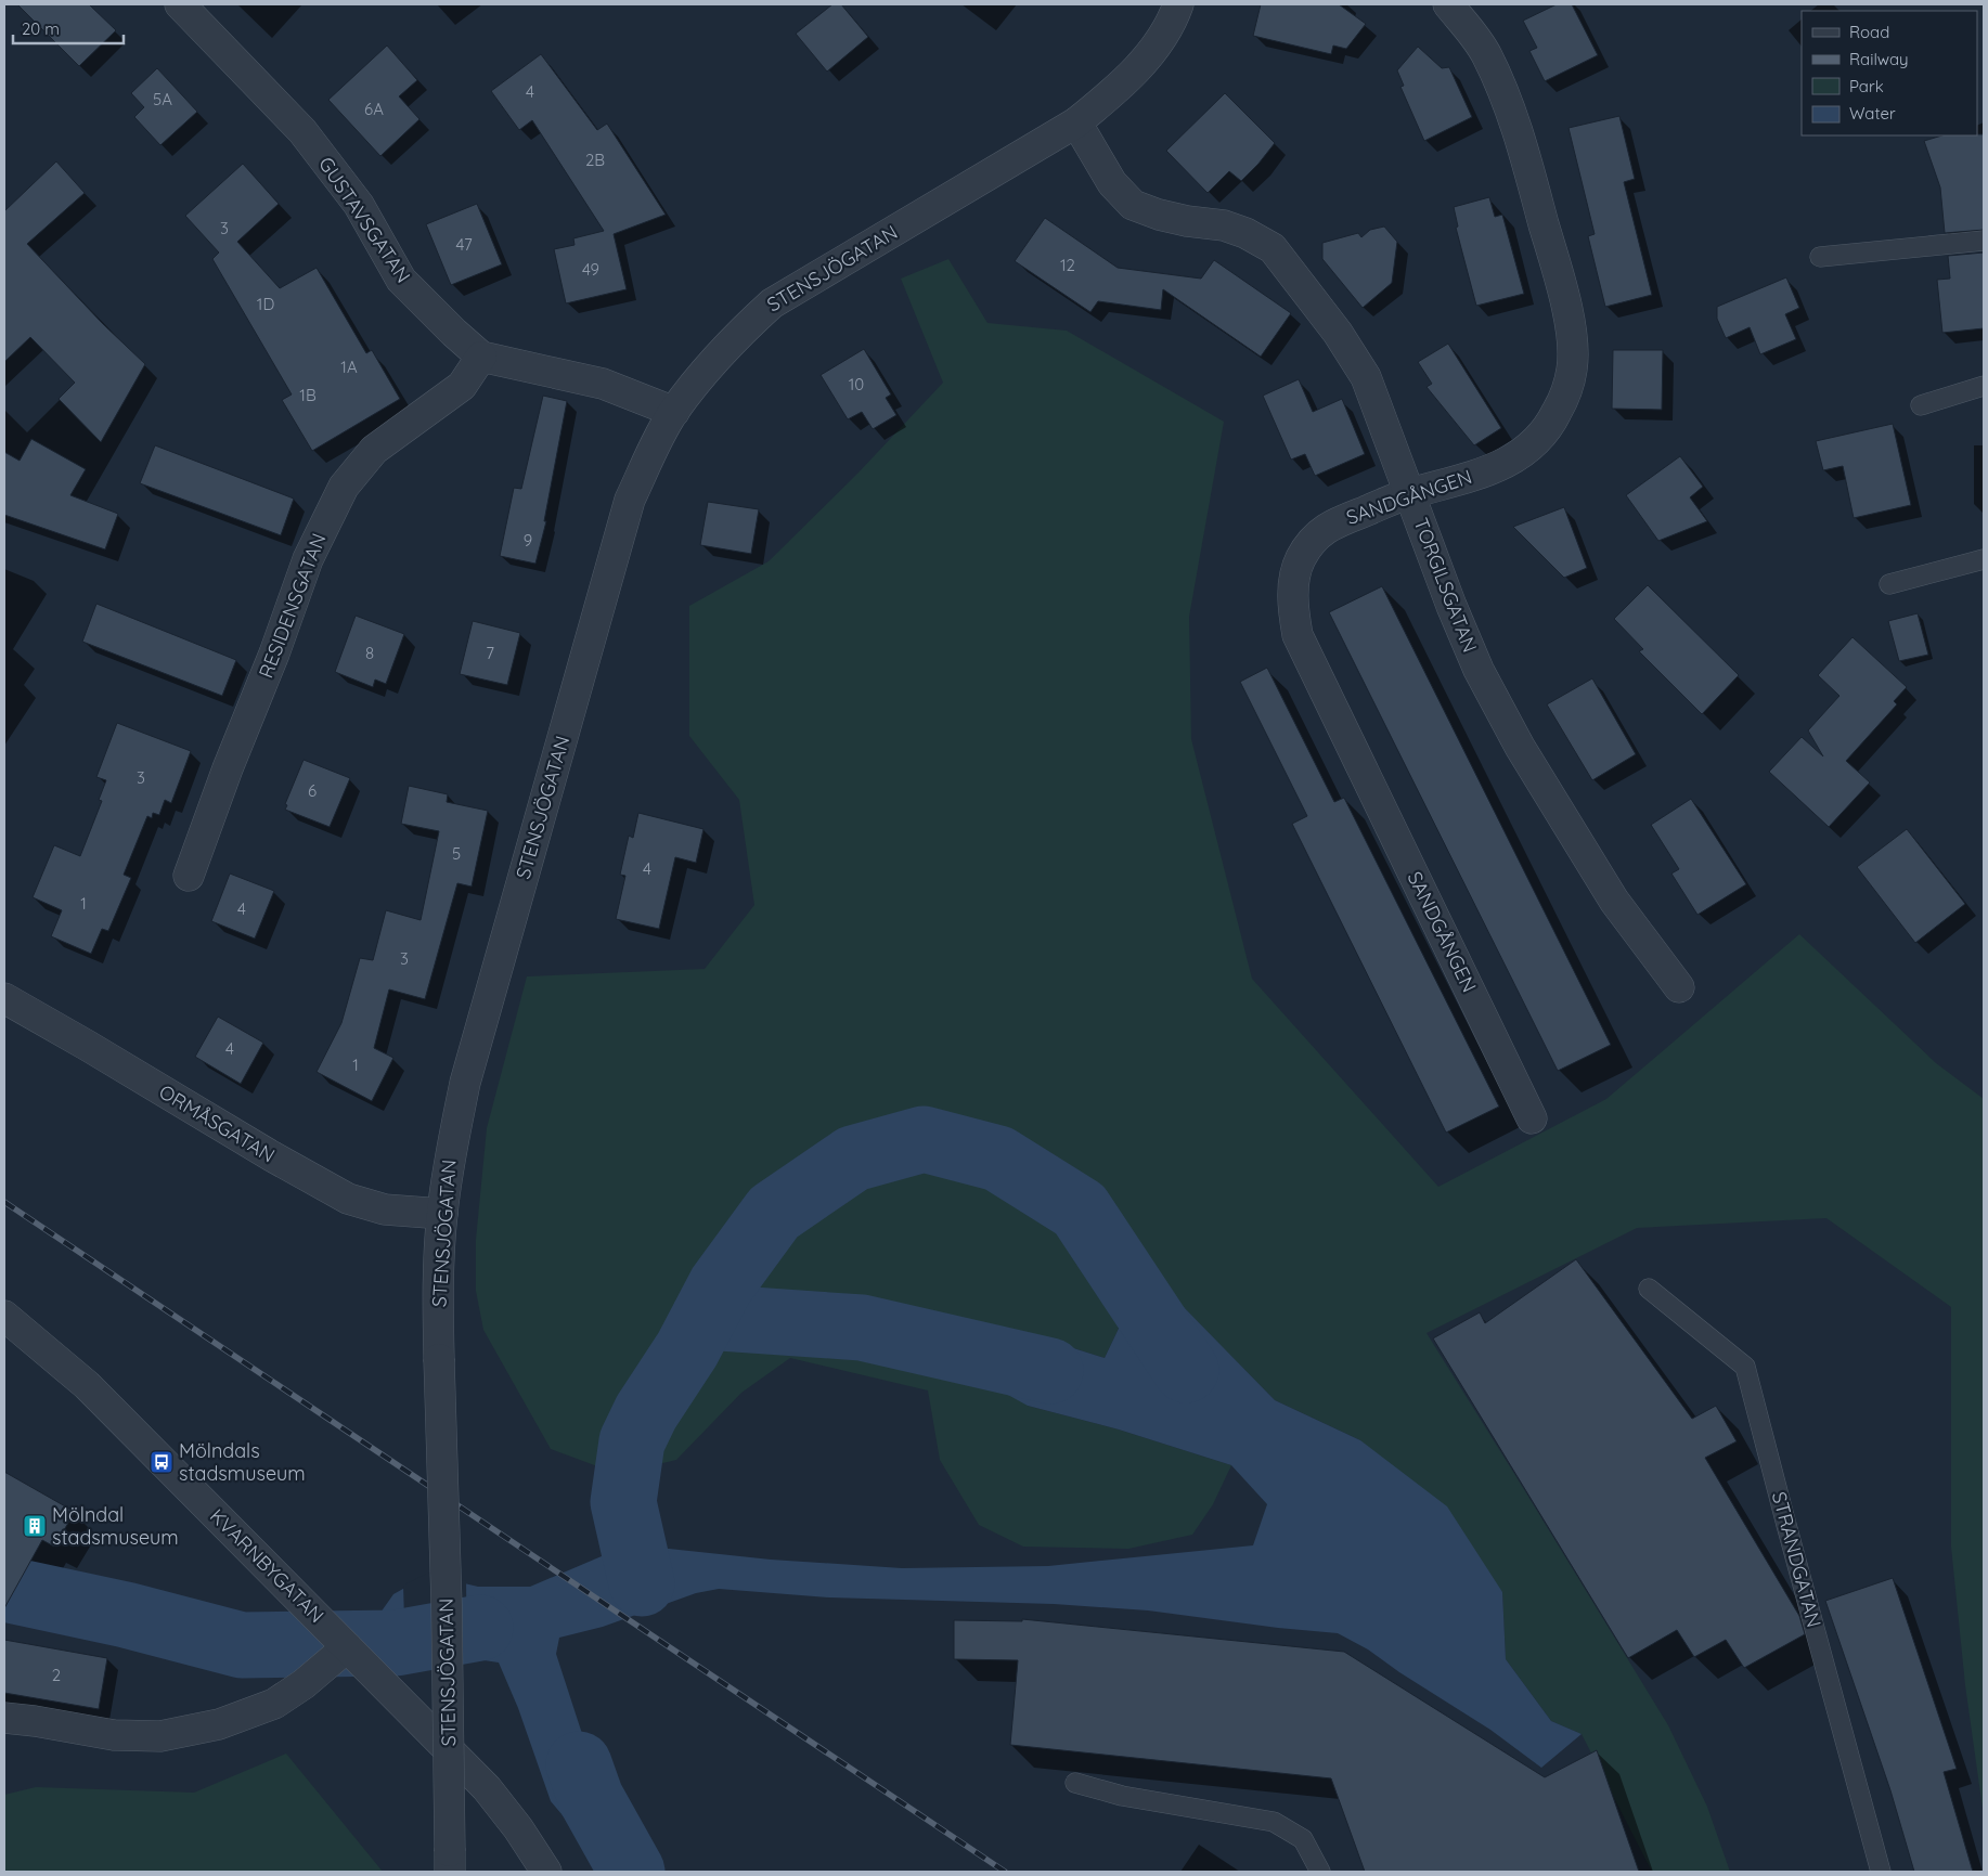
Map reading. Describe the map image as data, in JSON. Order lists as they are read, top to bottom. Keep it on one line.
{"streets":{"street":["GUSTAVSGATAN","STENSJÖGATAN","SANDGÅNGEN","TORGILSGATAN","RESIDENSGATAN","ORMÅSGATAN","KVARNBYGATAN"],"lane":["STRANDGATAN"]},"crossings":[["GUSTAVSGATAN","STENSJÖGATAN"],["GUSTAVSGATAN","RESIDENSGATAN"],["STENSJÖGATAN","TORGILSGATAN"],["STENSJÖGATAN","ORMÅSGATAN"],["SANDGÅNGEN","TORGILSGATAN"]],"places":{"bus stop":["Mölndals stadsmuseum"],"building":["Mölndal stadsmuseum"]},"house_numbers":["4","5A","6A","2B","3","47","12","49","1D","1A","10","1B","9","8","7","3","6","5","4","1","4","3","4","1","2"],"legend":["Road","Railway","Park","Water"],"scale_bar":"20 m"}
